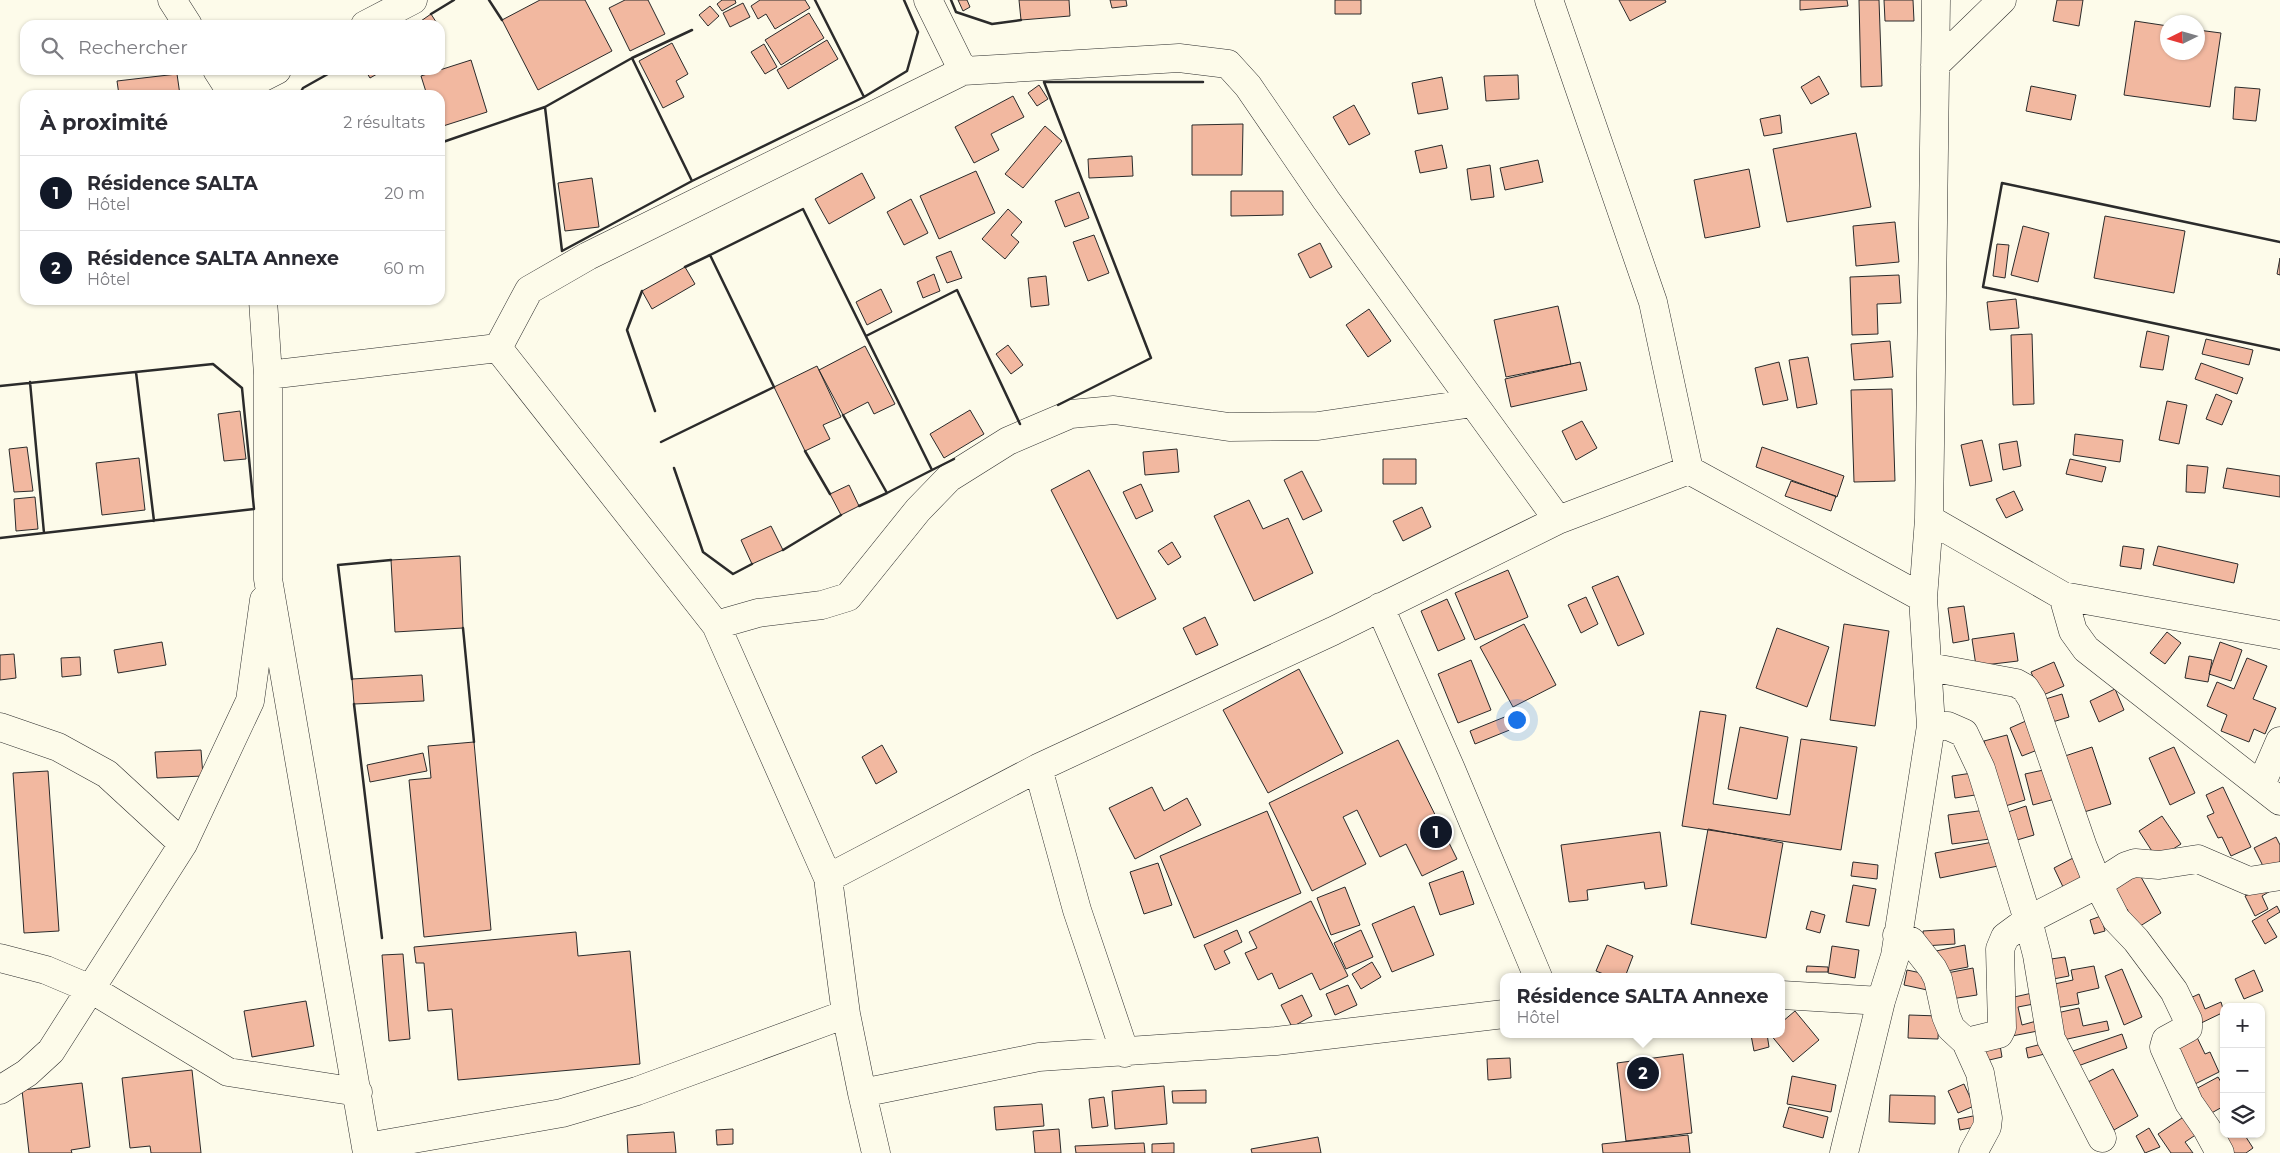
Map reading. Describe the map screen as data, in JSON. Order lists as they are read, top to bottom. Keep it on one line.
{"north":"left","page":{"search":"Rechercher","heading":["À proximité","2 résultats"],"list":[{"mark":"1","name":"Résidence SALTA","note":"Hôtel","value":"20 m"},{"mark":"2","name":"Résidence SALTA Annexe","note":"Hôtel","value":"60 m"}],"pins":["1","2"],"popup":["Résidence SALTA Annexe","Hôtel"],"map_buttons":["+","−"]}}
